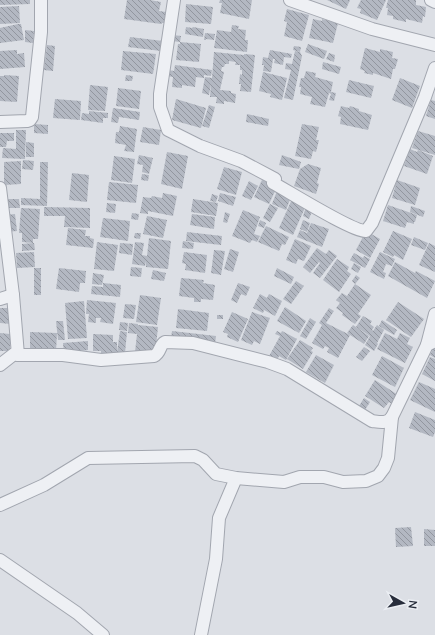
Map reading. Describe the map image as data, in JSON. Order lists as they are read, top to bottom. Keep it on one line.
{"north":"right"}
